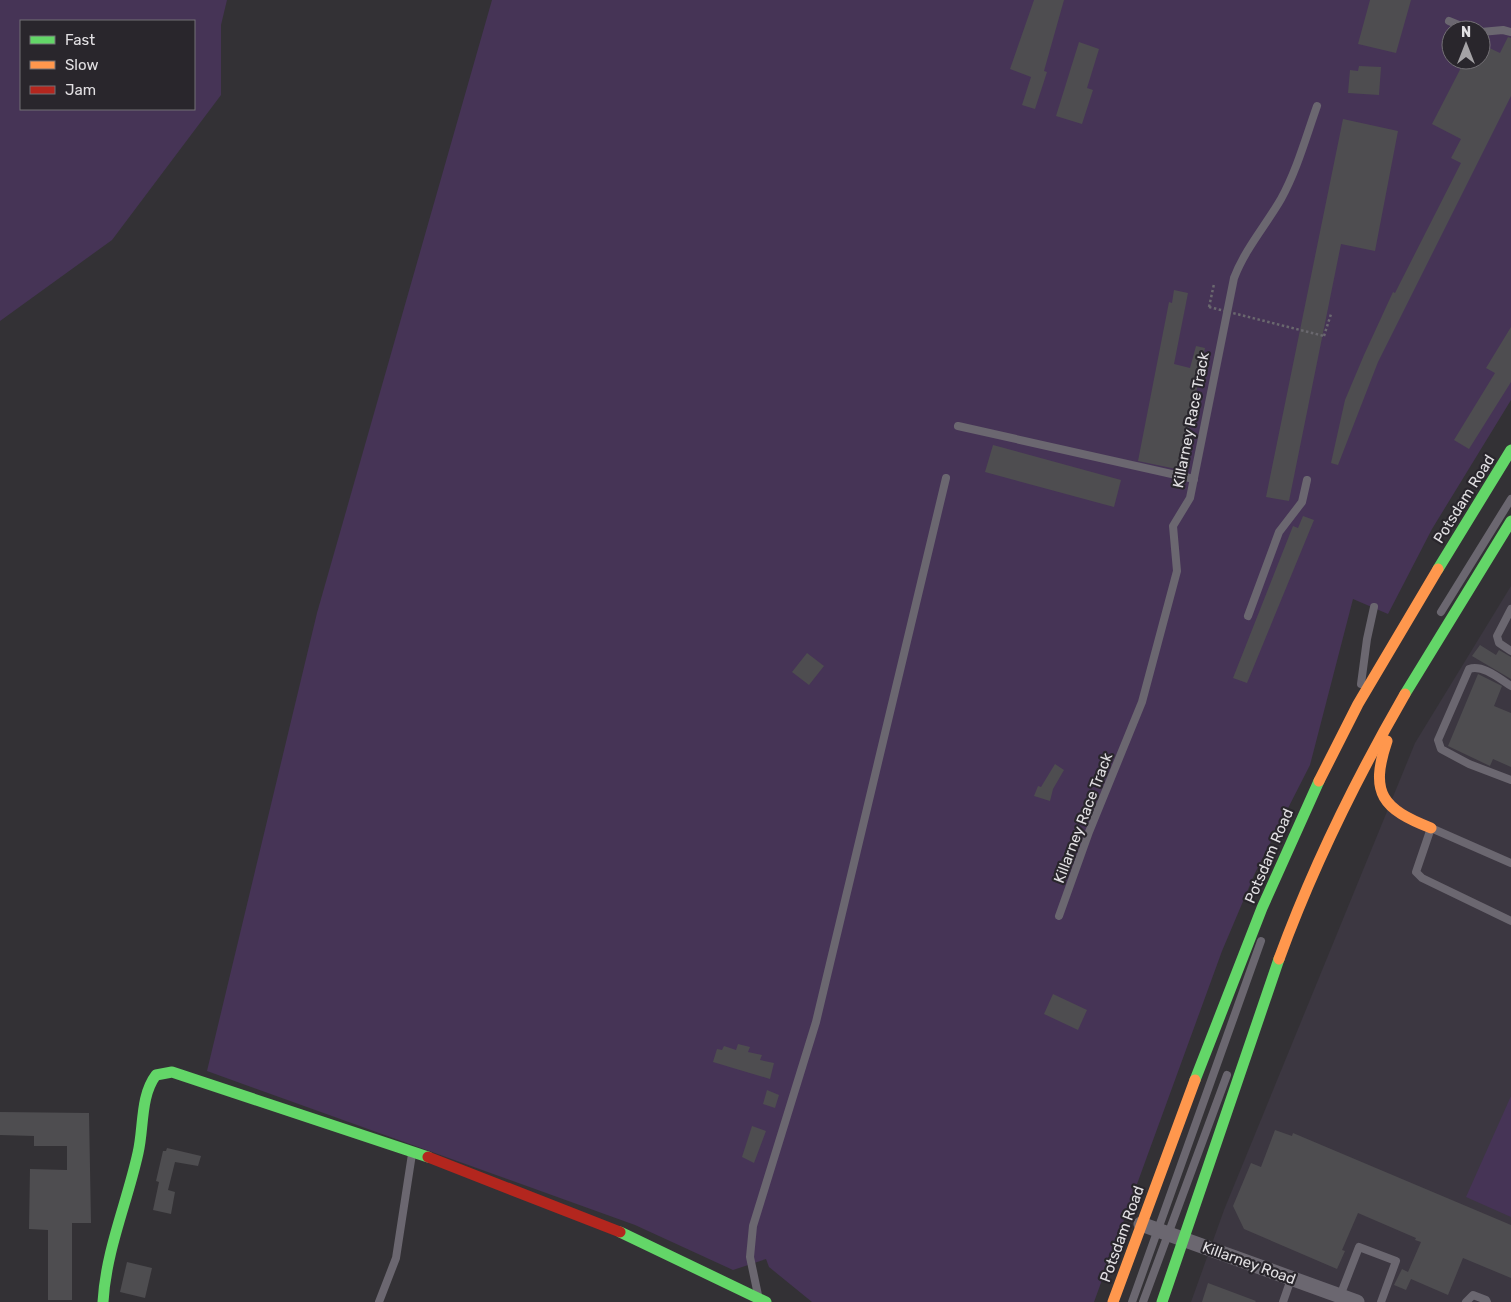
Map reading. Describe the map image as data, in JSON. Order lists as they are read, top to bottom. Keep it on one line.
{"streets":{"main road":["Potsdam Road"],"street":["Killarney Road"],"lane":["Killarney Race Track"]},"crossings":[["Potsdam Road","Killarney Road"]],"legend":["Fast","Slow","Jam"],"north":"top"}
